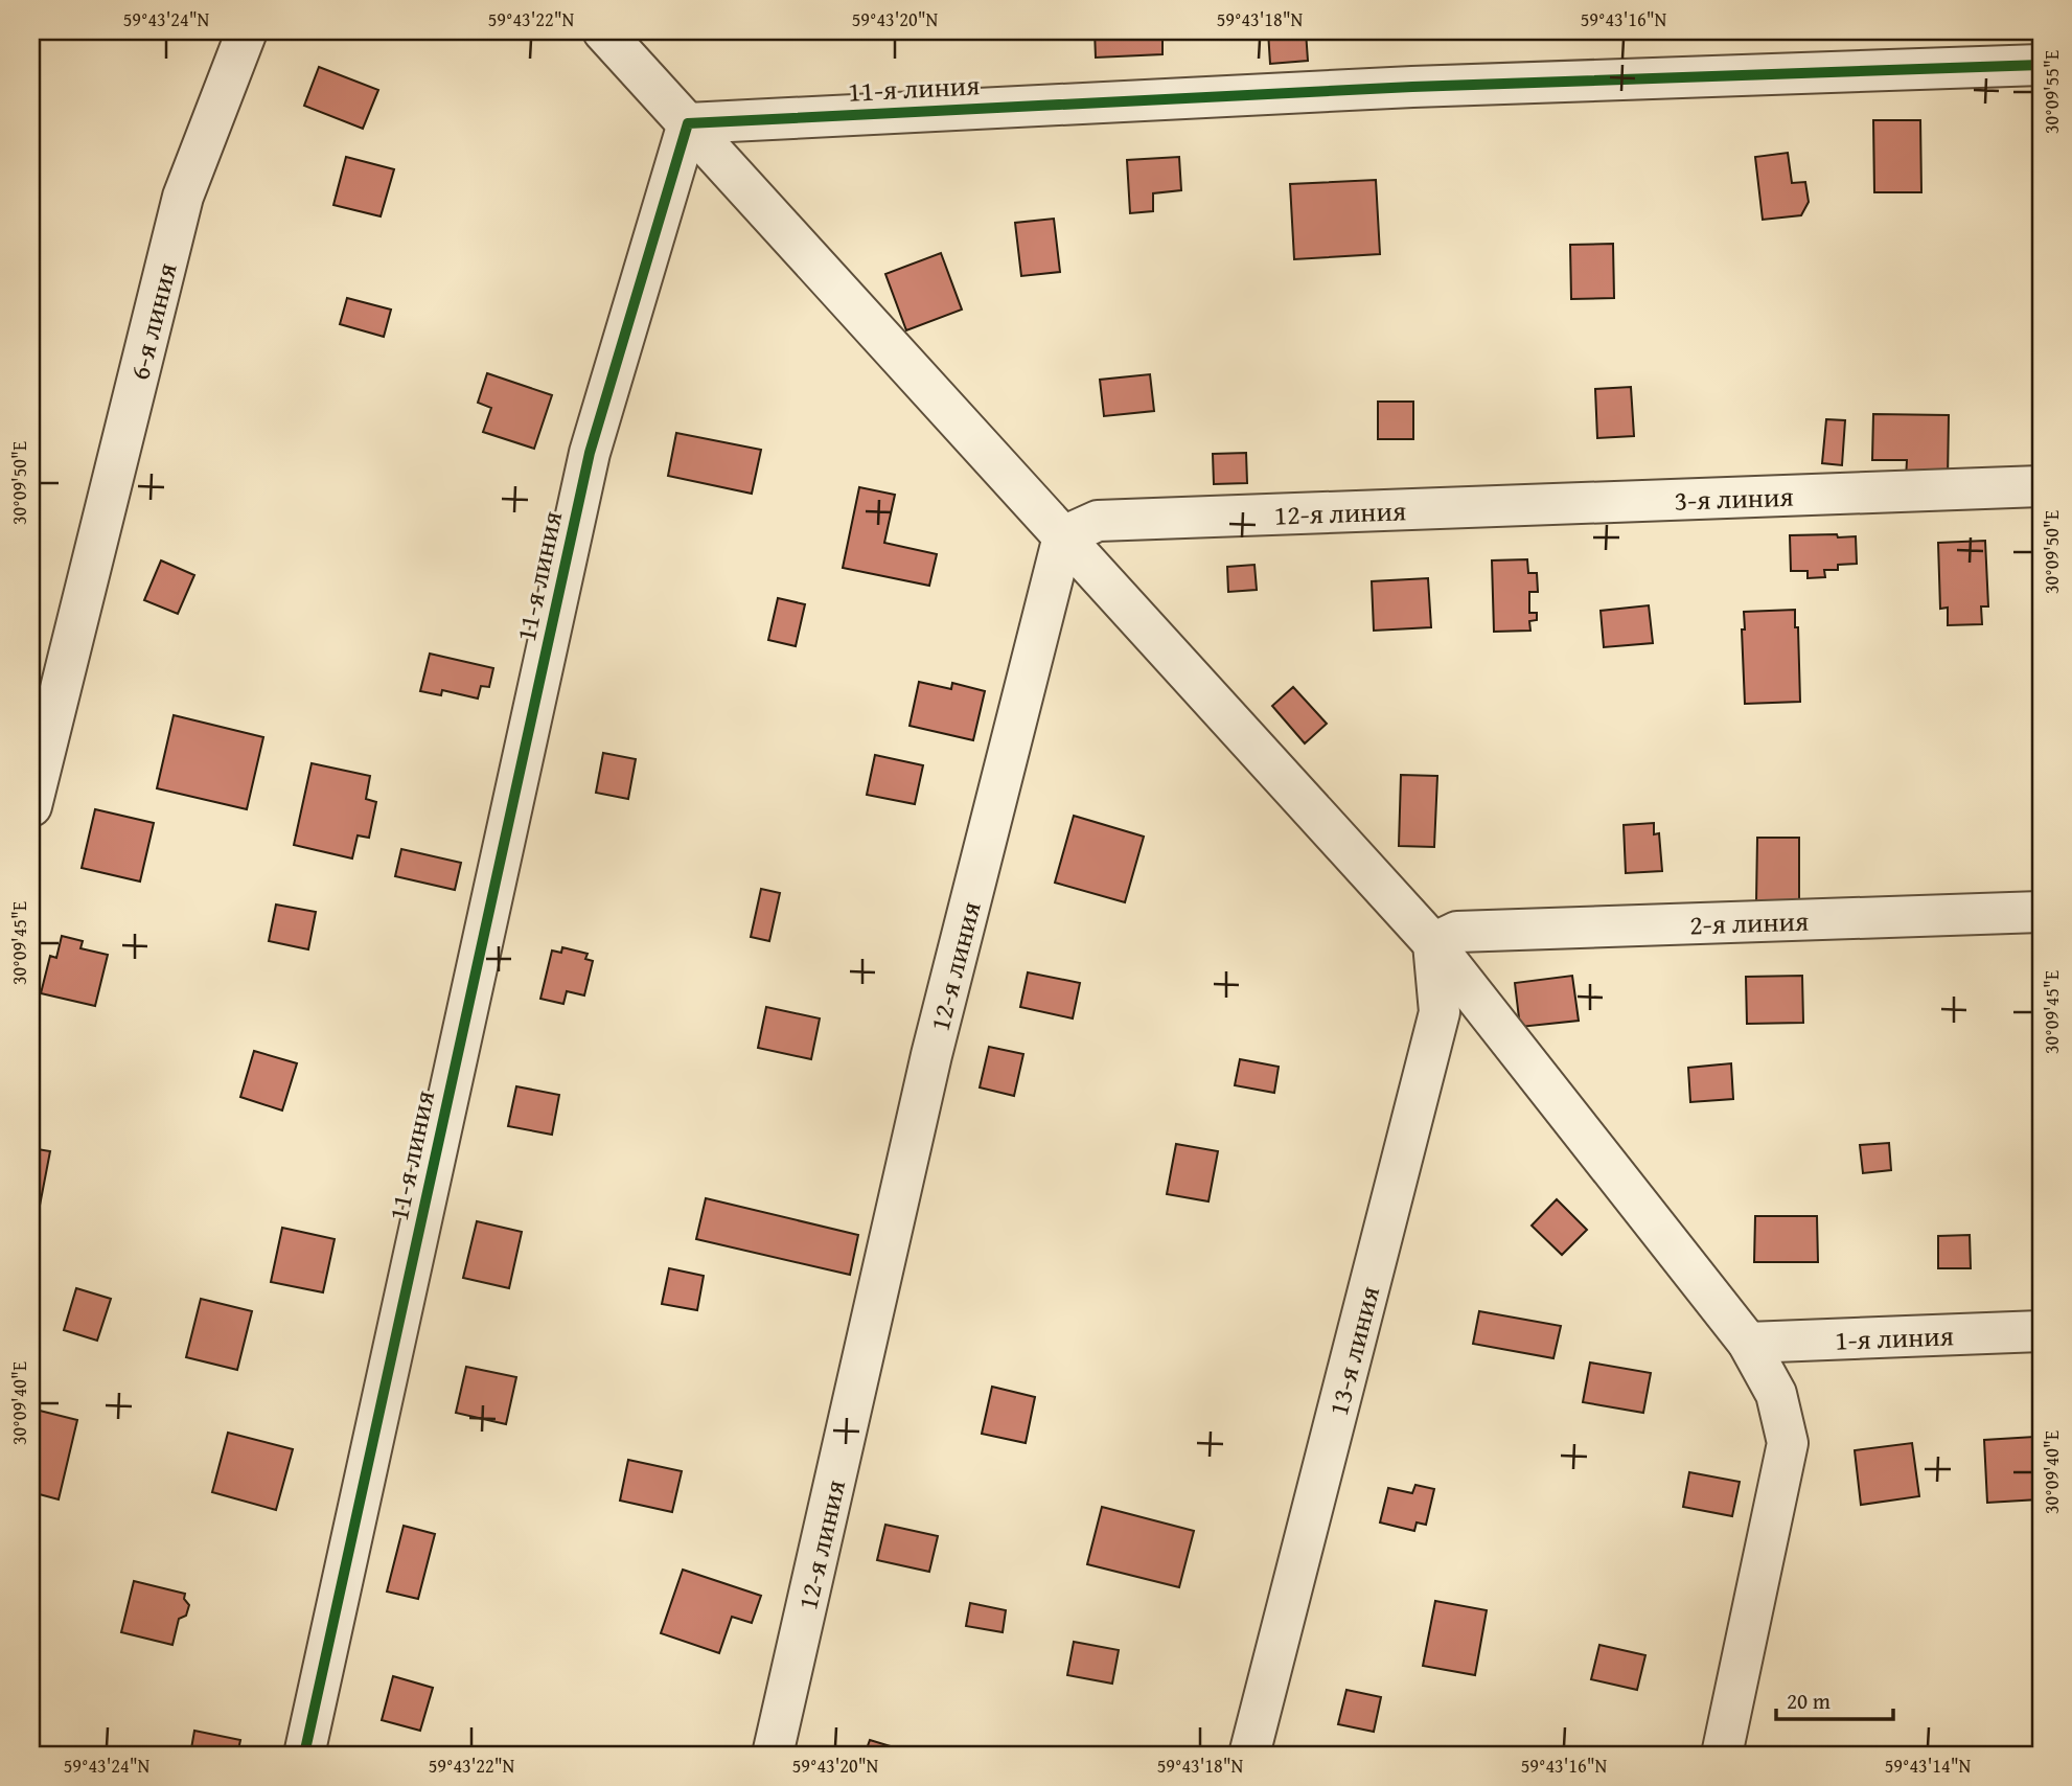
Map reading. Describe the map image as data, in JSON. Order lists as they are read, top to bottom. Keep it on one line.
{"streets":{"street":["11-я линия","6-я линия","3-я линия","12-я линия","2-я линия","1-я линия","13-я линия"]},"crossings":[["3-я линия","12-я линия"],["2-я линия","13-я линия"]],"scale_bar":"20 m","coordinates":["59°43'24\"N","59°43'22\"N","59°43'20\"N","59°43'18\"N","59°43'16\"N","30°09'55\"E","30°09'50\"E","30°09'45\"E","30°09'40\"E","59°43'14\"N"]}
